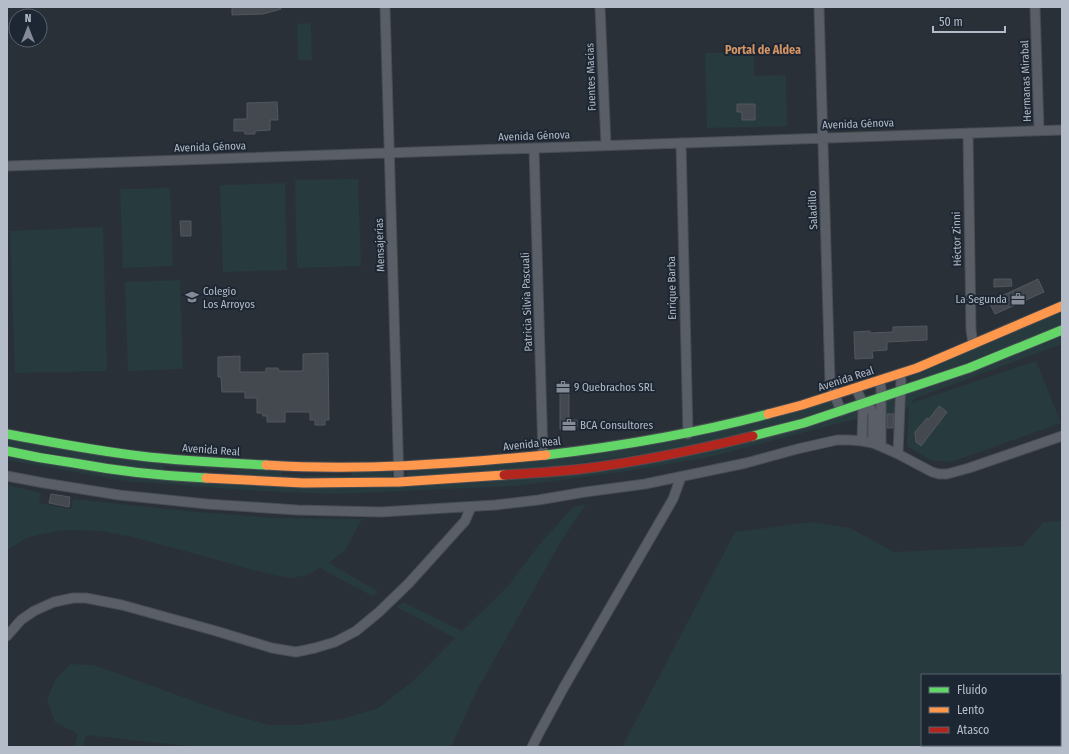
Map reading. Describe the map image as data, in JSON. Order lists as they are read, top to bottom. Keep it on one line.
{"streets":{"main road":["Avenida Real"],"street":["Fuentes Macias","Hermanas Mirabal","Avenida Génova","Saladillo","Héctor Zinni","Mensajerías","Enrique Barba","Patricia Silvia Pascuali"]},"crossings":[["Fuentes Macias","Avenida Génova"],["Hermanas Mirabal","Avenida Génova"],["Avenida Génova","Saladillo"],["Avenida Génova","Héctor Zinni"],["Avenida Génova","Mensajerías"],["Avenida Génova","Enrique Barba"],["Avenida Génova","Patricia Silvia Pascuali"],["Saladillo","Avenida Real"],["Héctor Zinni","Avenida Real"],["Mensajerías","Avenida Real"],["Enrique Barba","Avenida Real"],["Patricia Silvia Pascuali","Avenida Real"]],"districts":["Portal de Aldea"],"places":{"school or university":["Colegio Los Arroyos"],"office":["La Segunda","9 Quebrachos SRL","BCA Consultores"]},"legend":["Fluido","Lento","Atasco"],"scale_bar":"50 m","north":"top"}
